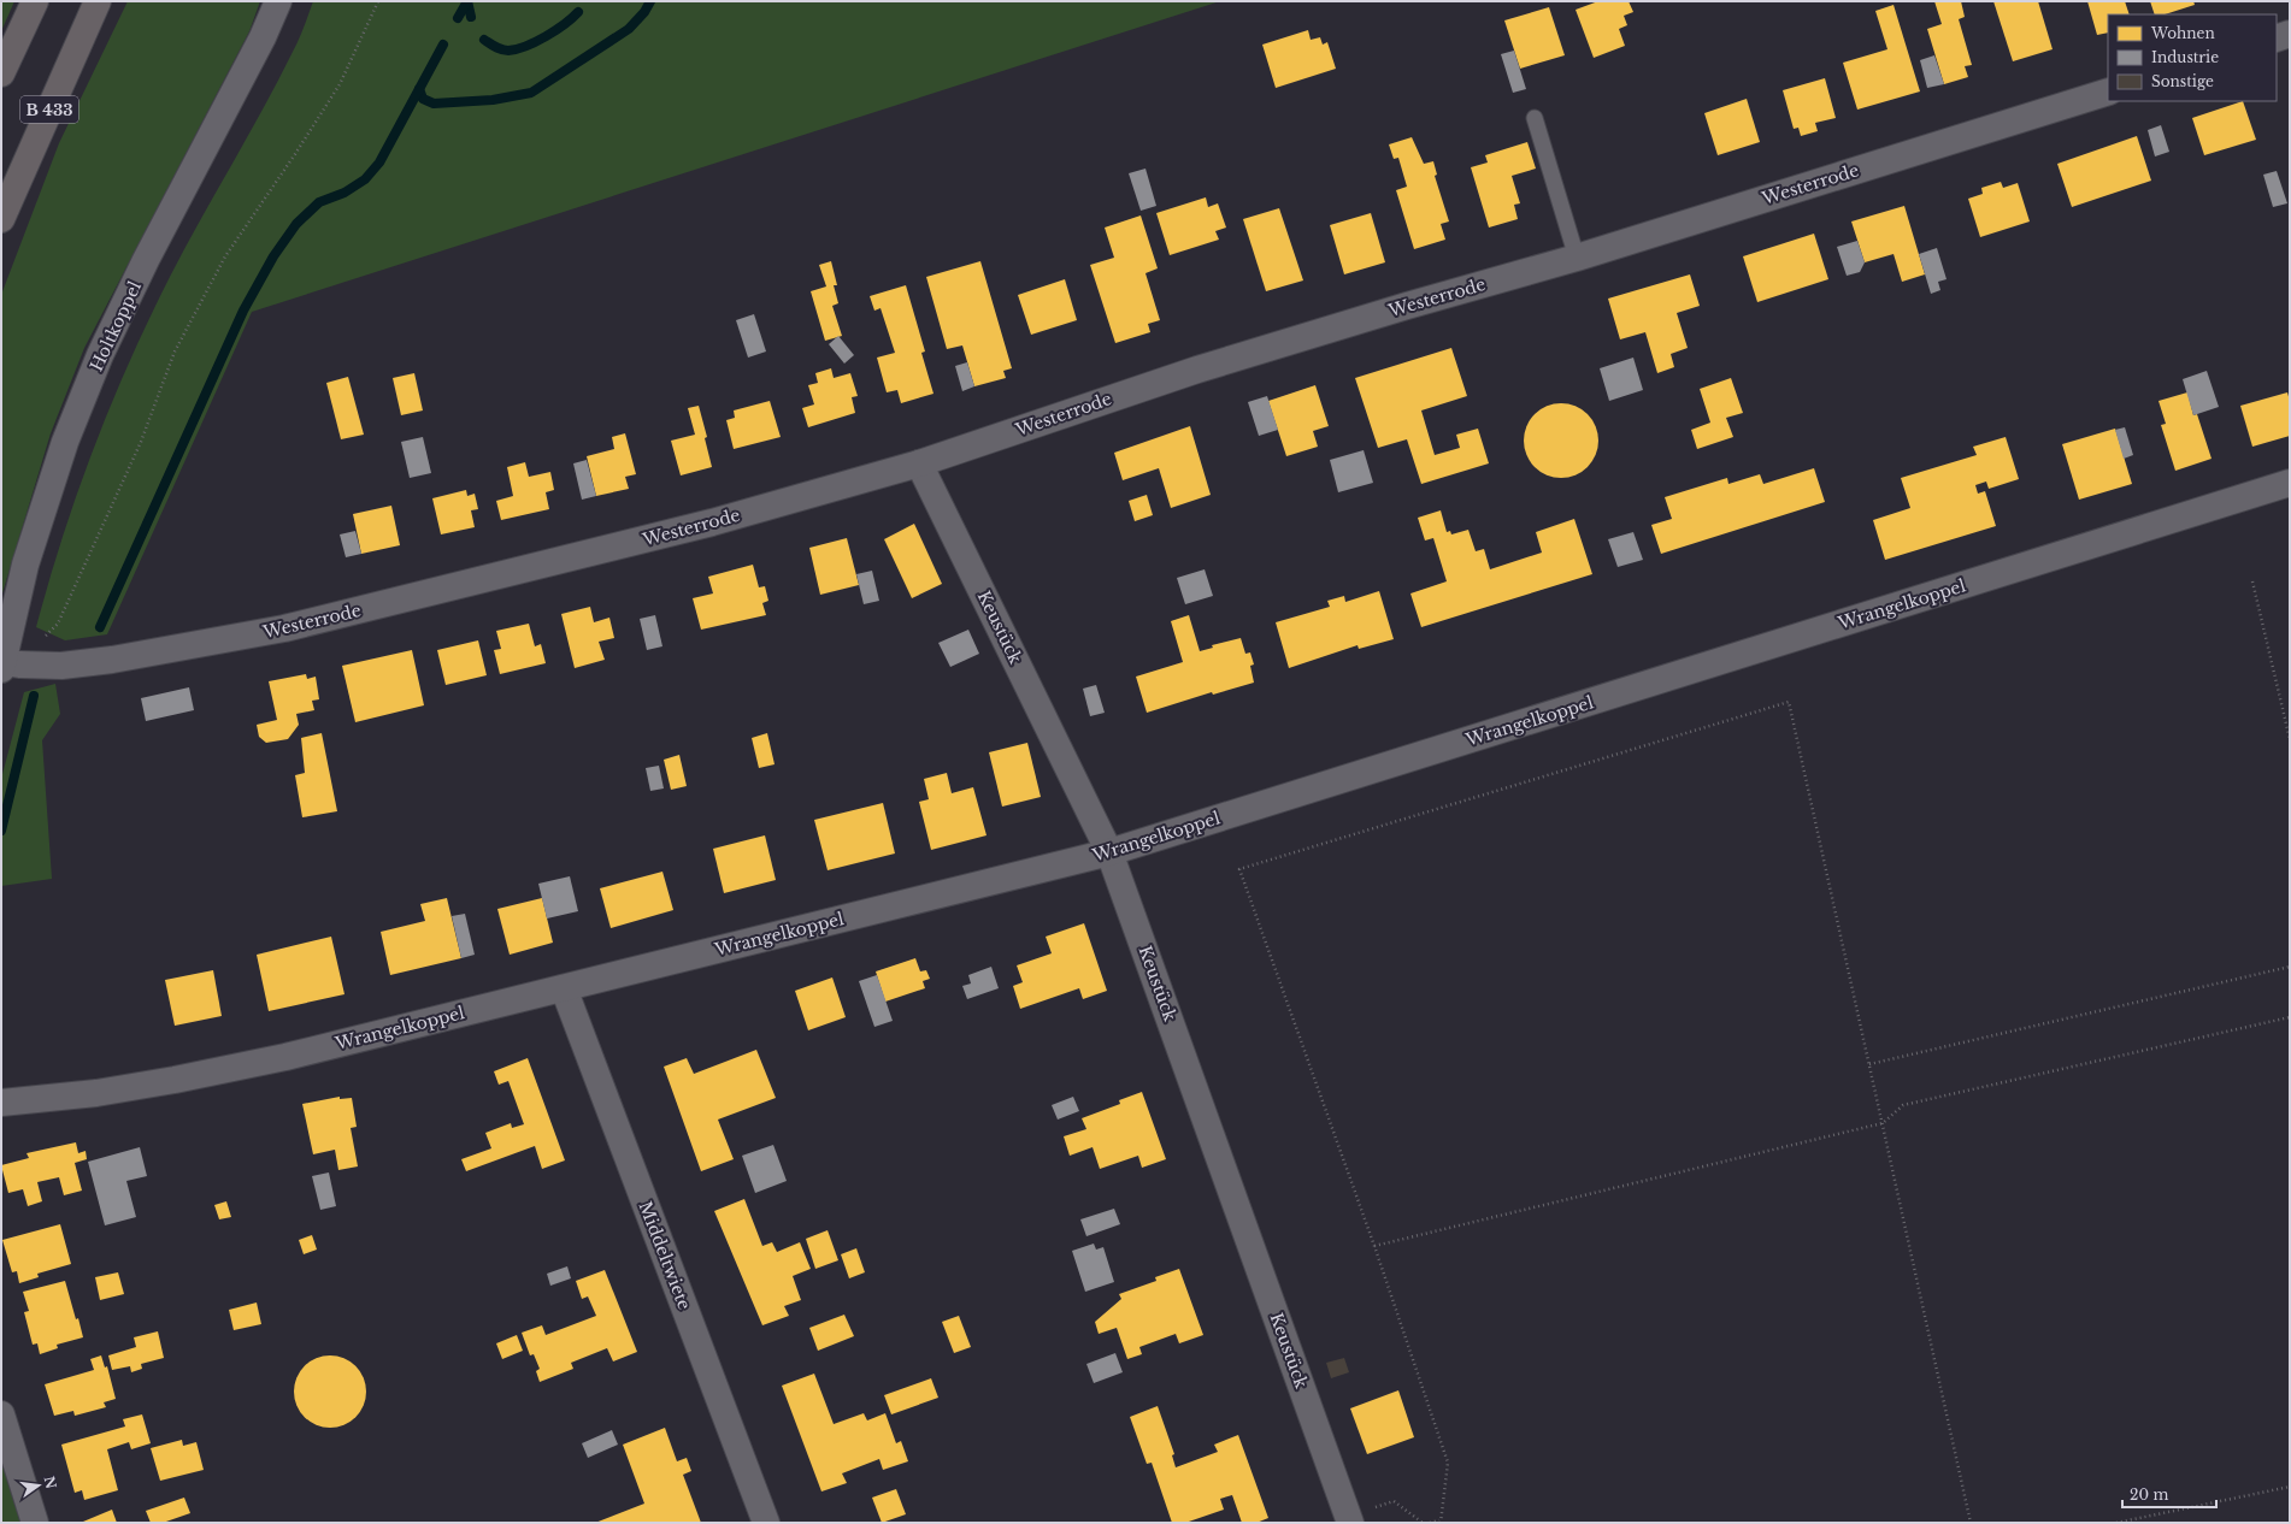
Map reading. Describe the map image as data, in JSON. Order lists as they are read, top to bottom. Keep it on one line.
{"streets":{"highway":["B 433"],"street":["Westerrode","Holtkoppel","Wrangelkoppel","Keustück","Middeltwiete"]},"crossings":[["Westerrode","Holtkoppel"],["Westerrode","Keustück"],["Wrangelkoppel","Keustück"],["Wrangelkoppel","Middeltwiete"]],"legend":["Wohnen","Industrie","Sonstige"],"scale_bar":"20 m","north":"right"}
